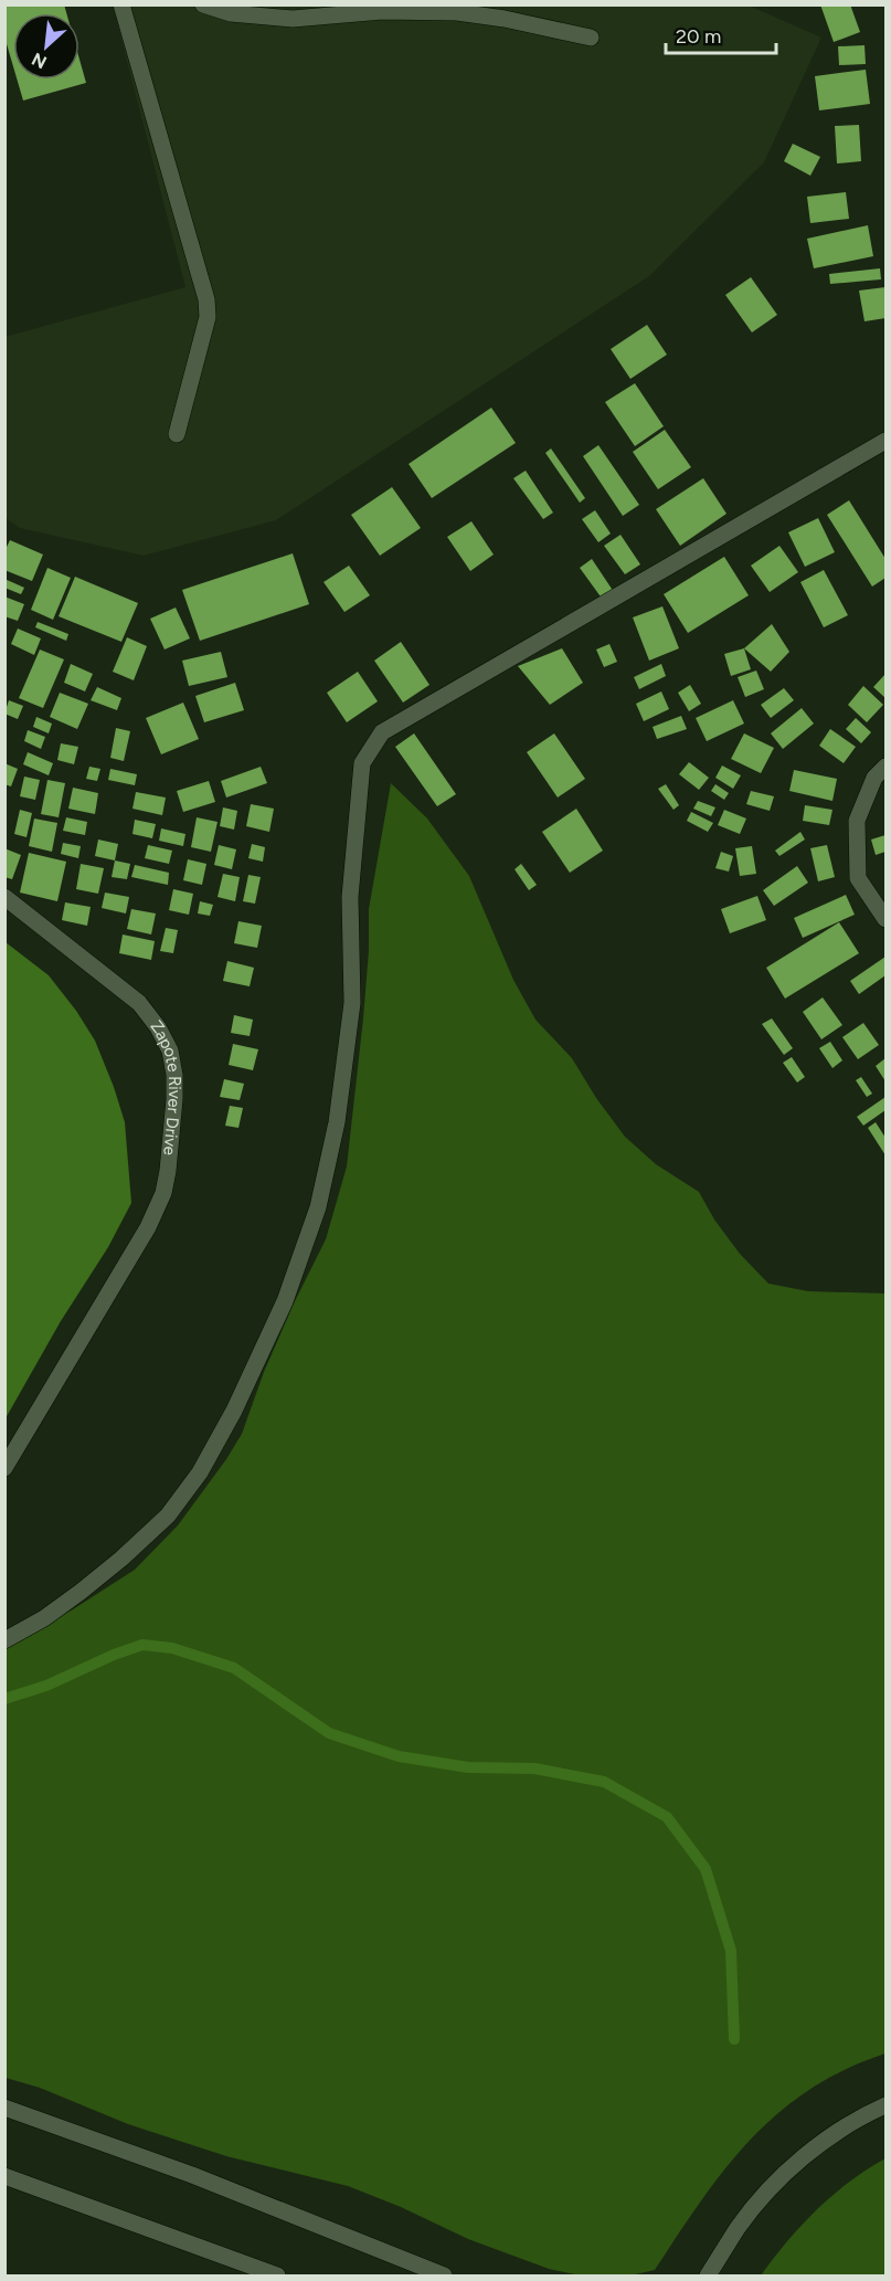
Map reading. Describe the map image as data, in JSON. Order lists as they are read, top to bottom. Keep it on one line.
{"streets":{"street":["Zapote River Drive"]},"scale_bar":"20 m","north":"bottom left"}
